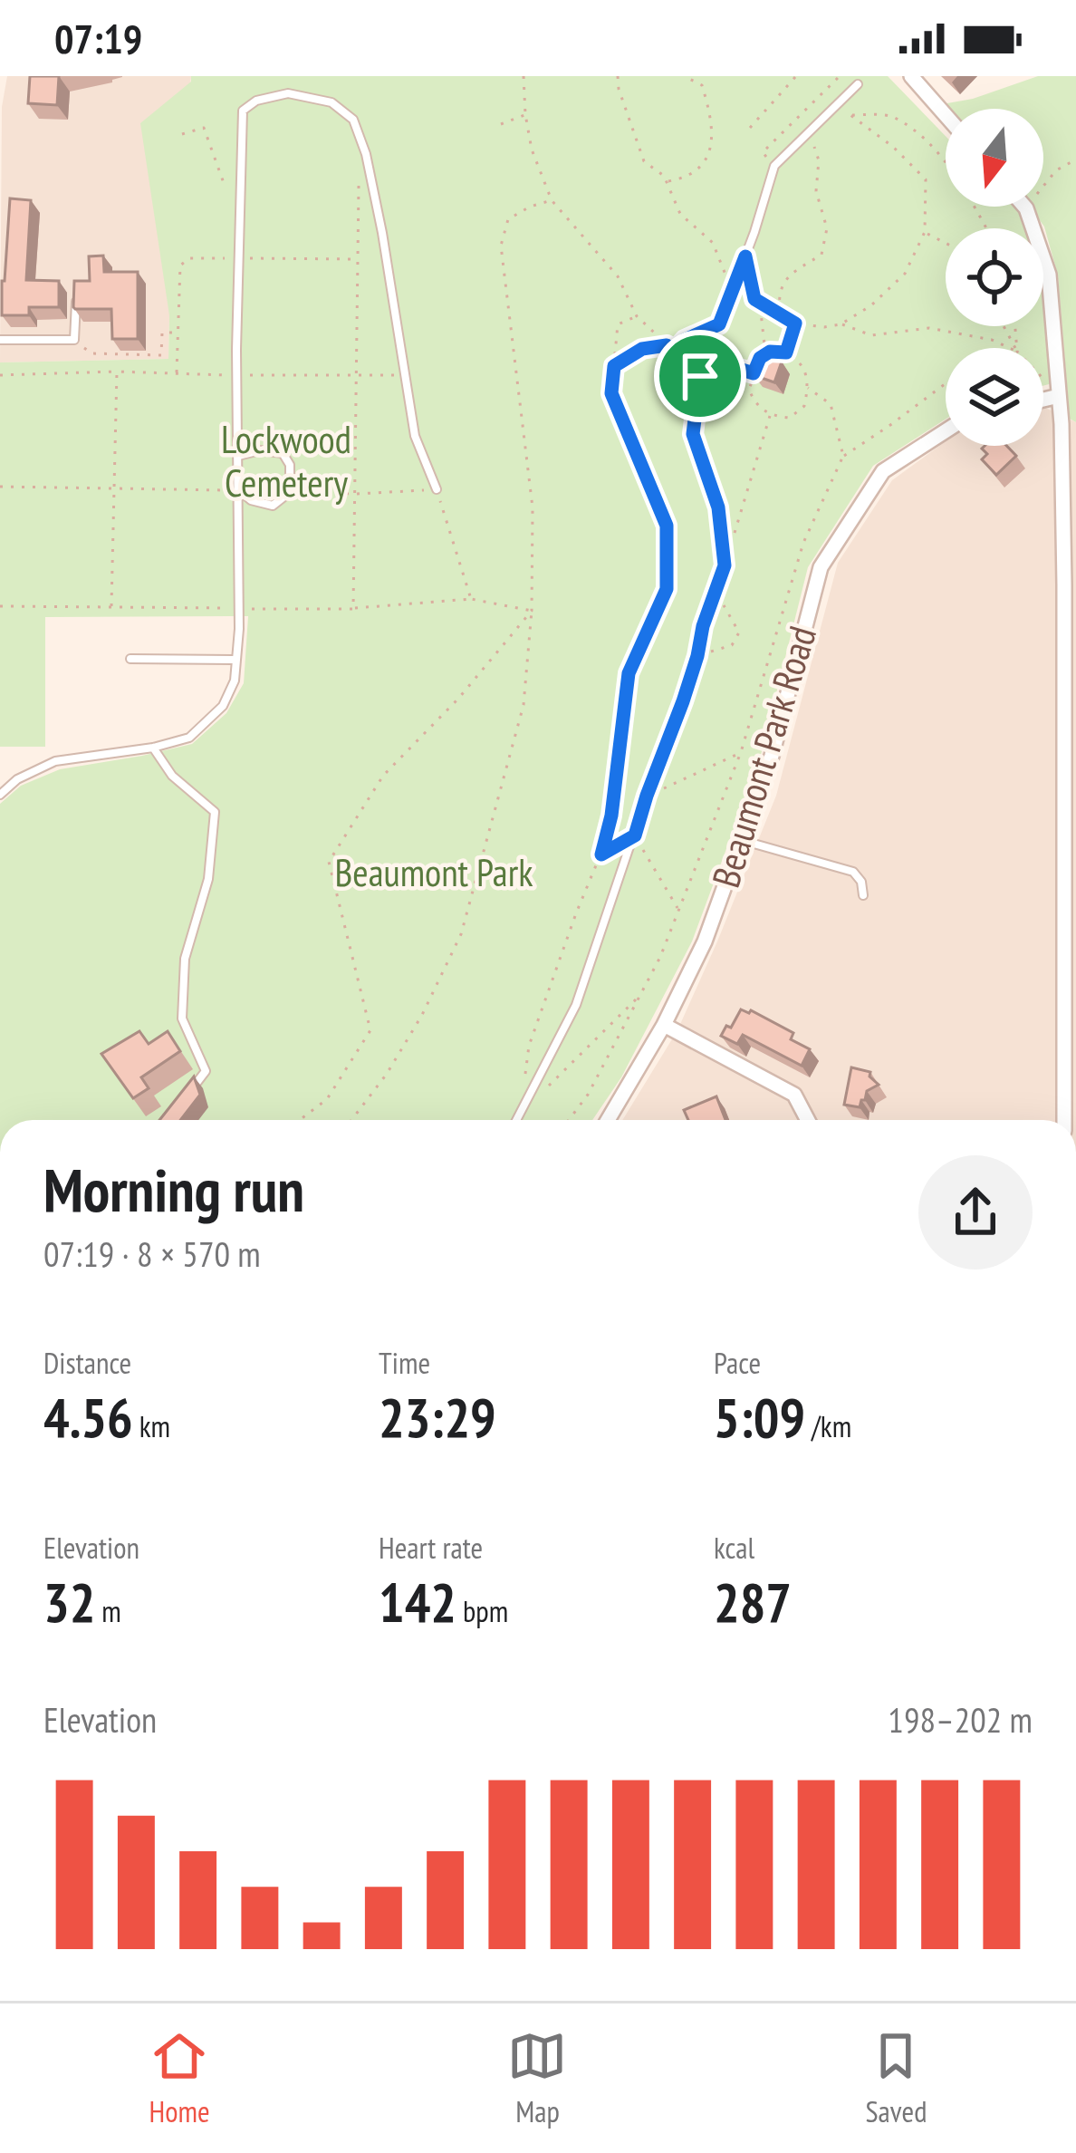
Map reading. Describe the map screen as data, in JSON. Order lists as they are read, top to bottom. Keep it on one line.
{"streets":{"street":["Beaumont Park Road"]},"parks":["Lockwood Cemetery","Beaumont Park"],"north":"bottom","page":{"status":"07:19","heading":["Morning run","07:19 · 8 × 570 m"],"stats":[["Distance","4.56 km"],["Time","23:29"],["Pace","5:09 /km"],["Elevation","32 m"],["Heart rate","142 bpm"],["kcal","287"]],"chart":["Elevation","198–202 m"],"tabs":["Home","Map","Saved"]}}
